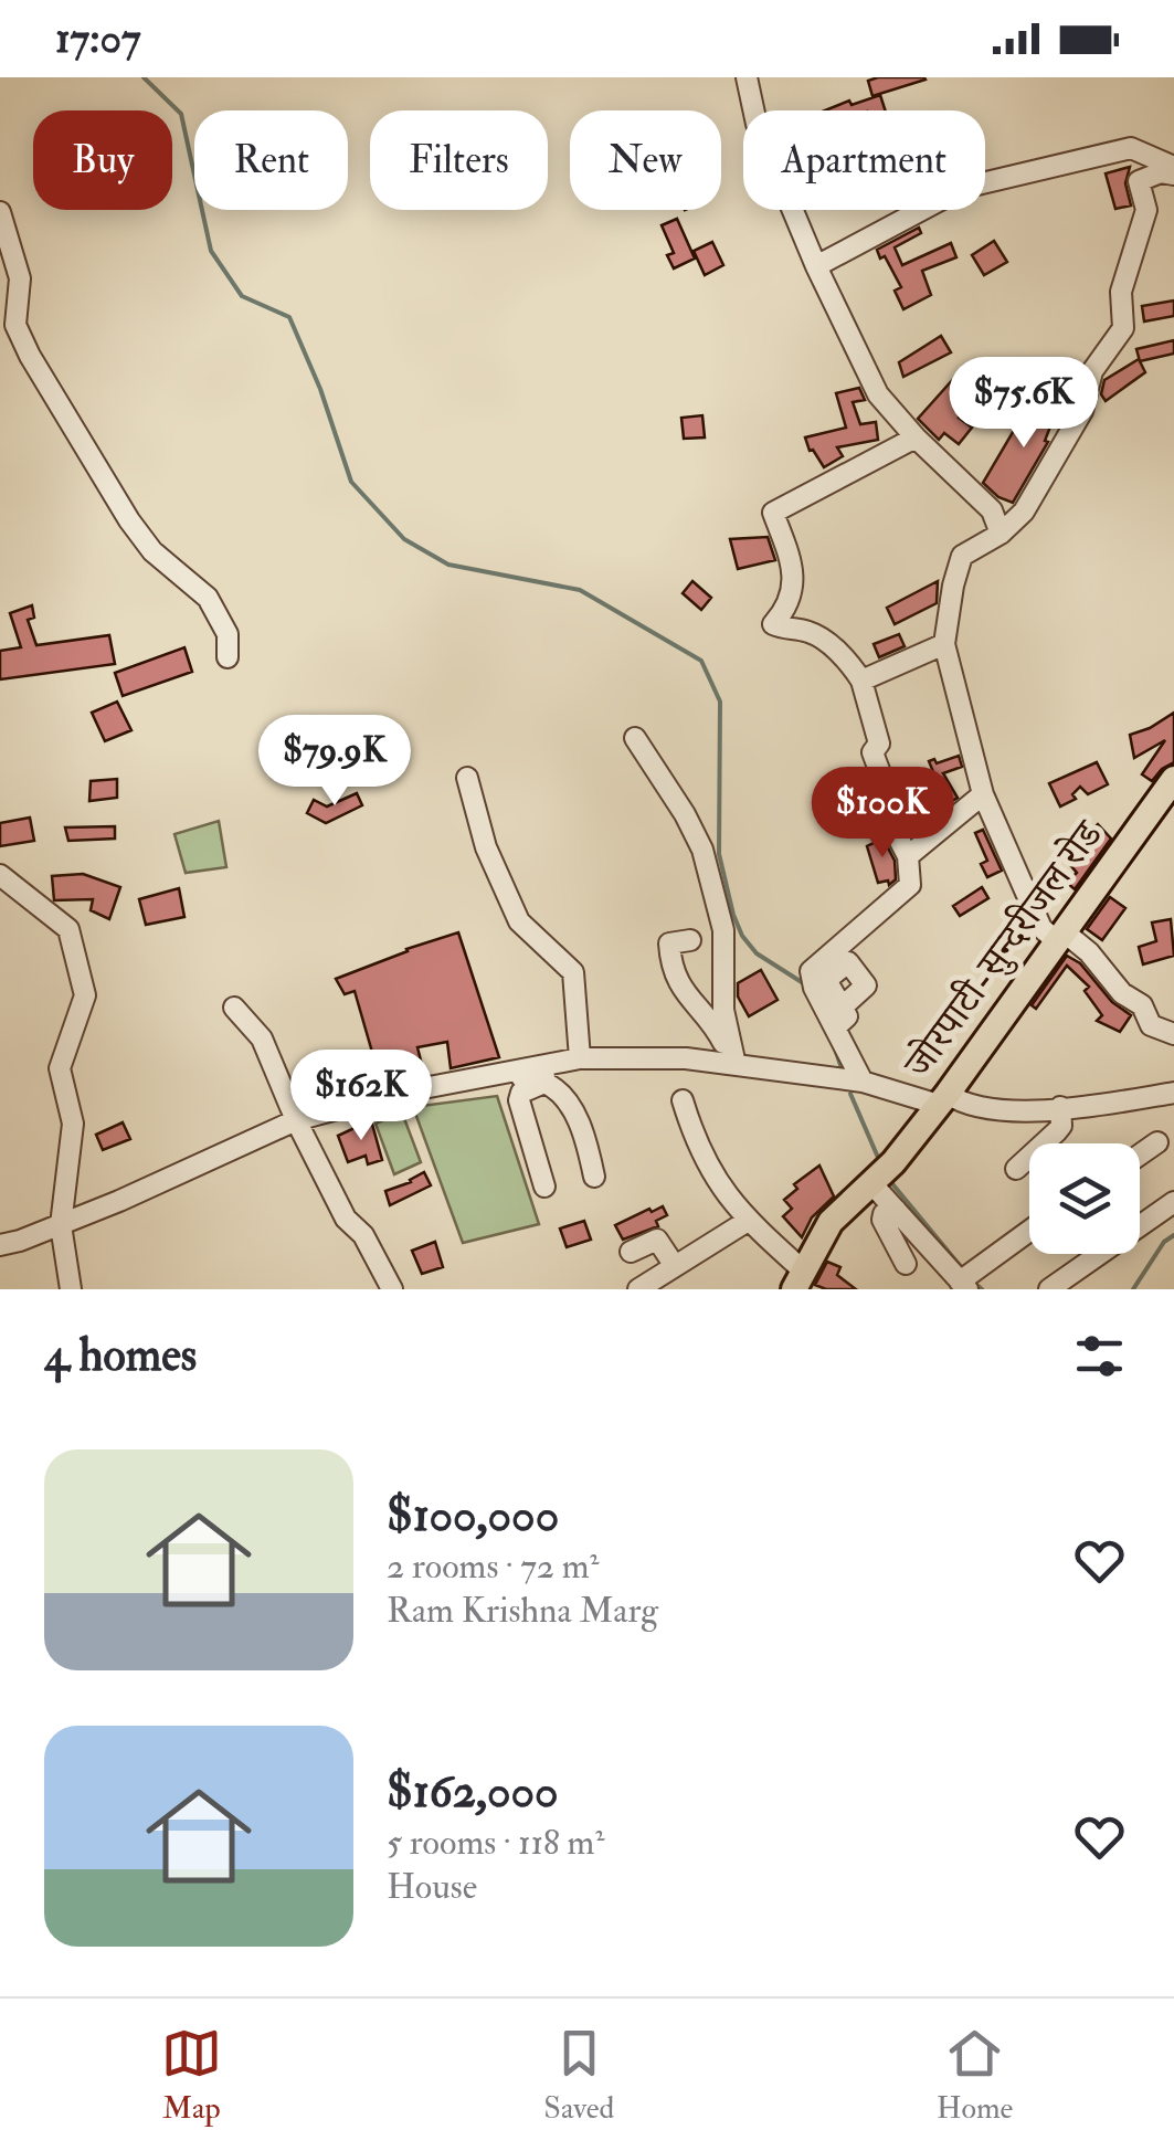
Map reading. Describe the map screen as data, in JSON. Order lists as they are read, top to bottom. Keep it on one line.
{"streets":{"main road":["जोरपाटी-सुन्दरीजल रोड"]},"page":{"status":"17:07","chip":["Buy","Rent","Filters","New","Apartment"],"price":["$75.6K","$79.9K","$100K","$162K"],"heading":"4 homes","list":[{"name":"$100,000","note":"2 rooms · 72 m² · Ram Krishna Marg"},{"name":"$162,000","note":"5 rooms · 118 m² · House"}],"tabs":["Map","Saved","Home"]}}
